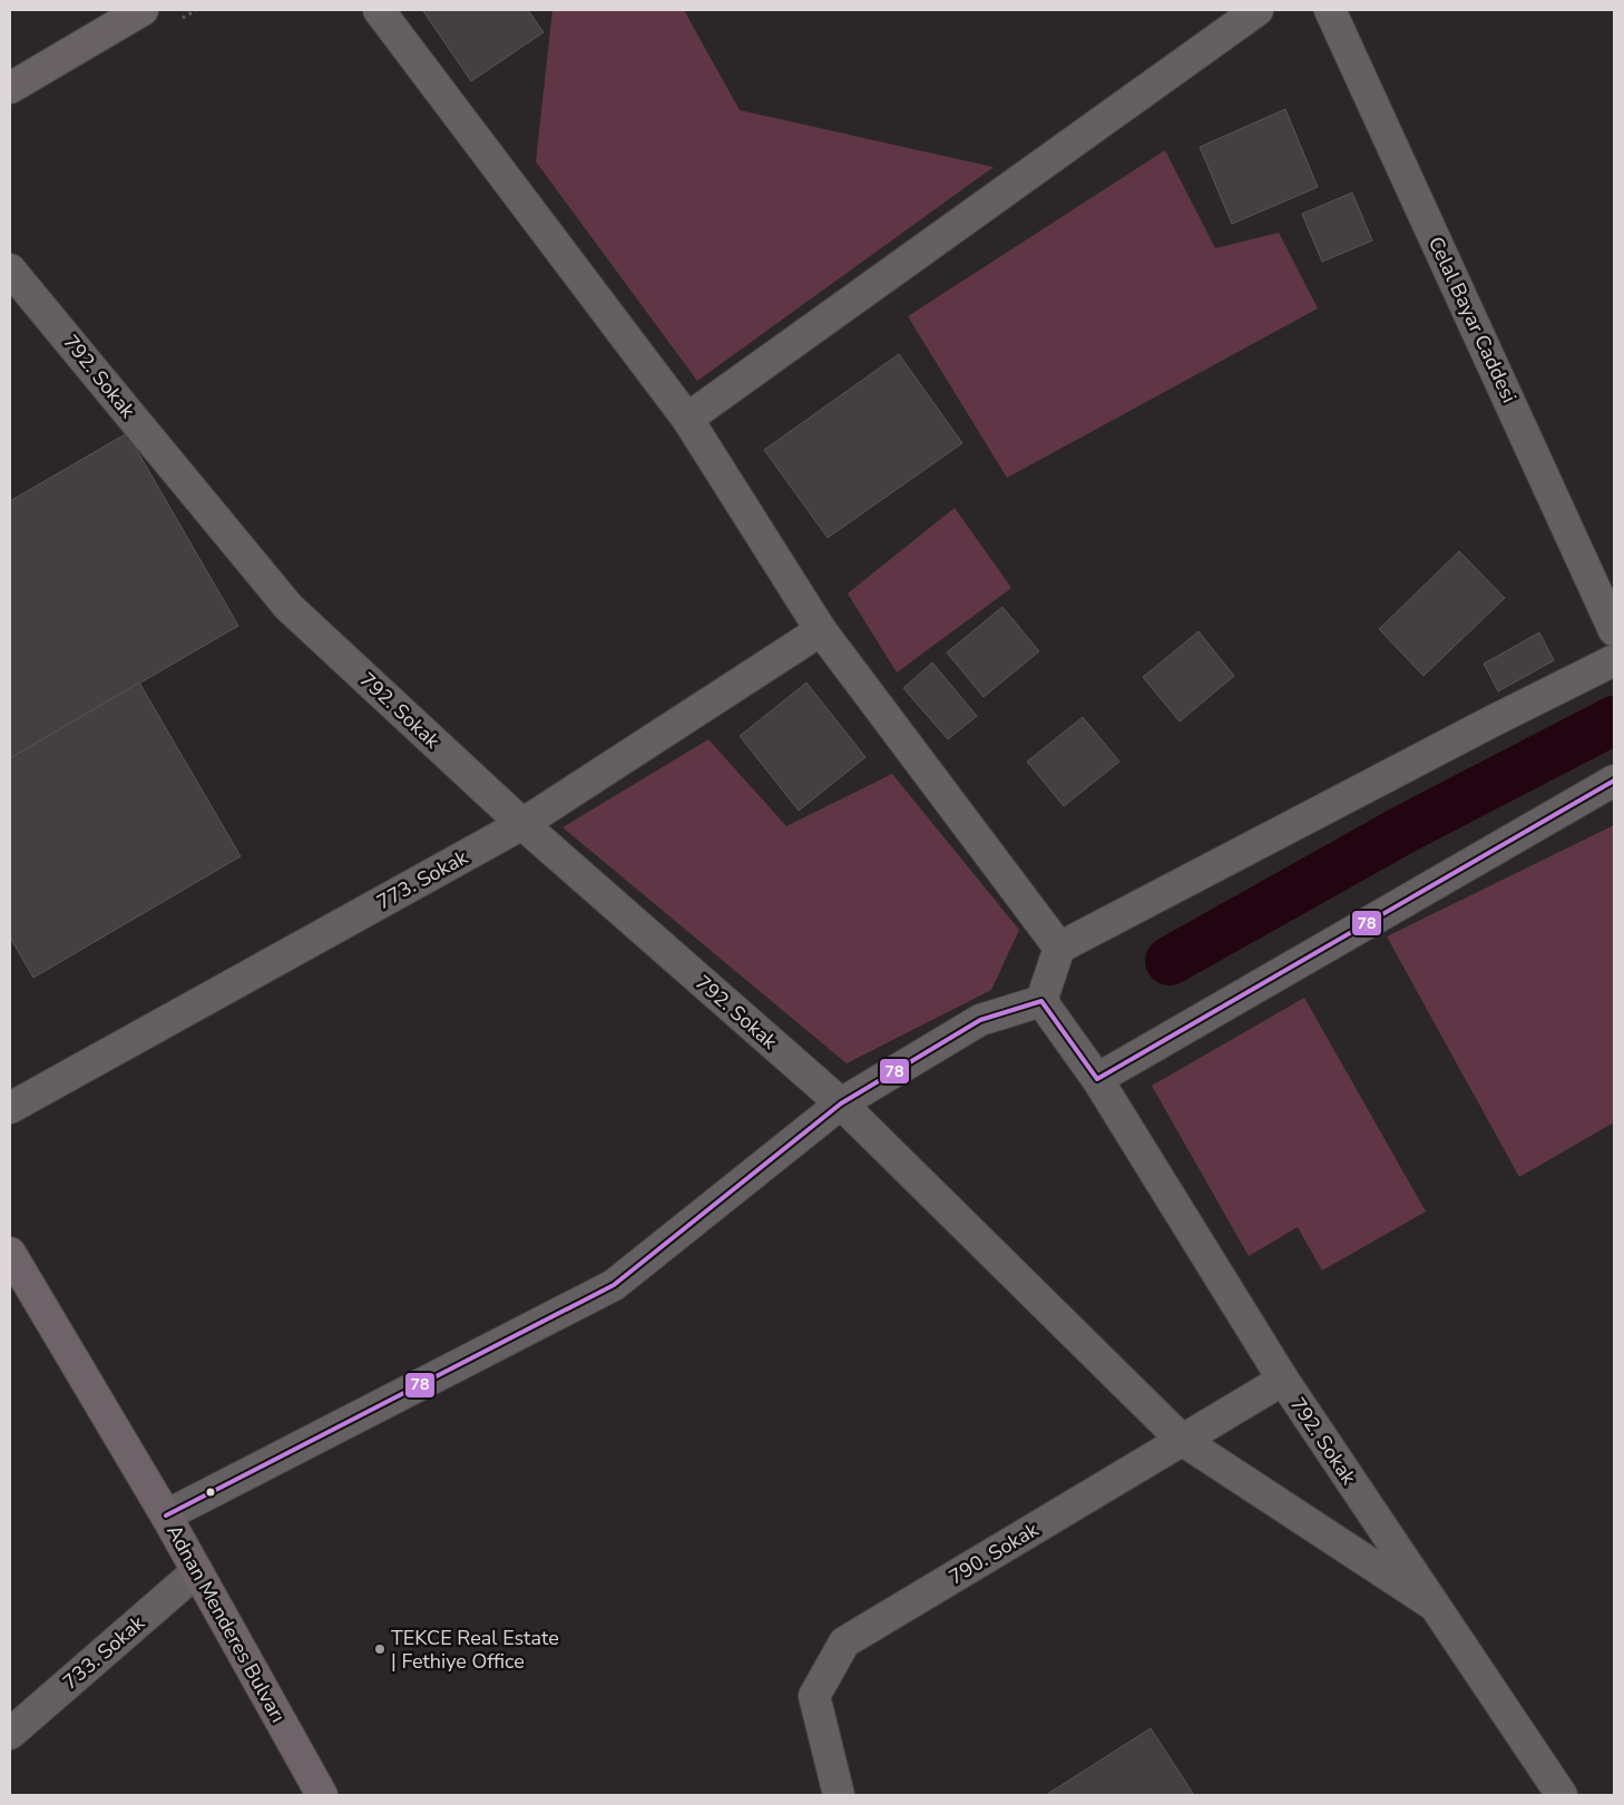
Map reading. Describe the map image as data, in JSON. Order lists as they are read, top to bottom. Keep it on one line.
{"streets":{"main road":["Adnan Menderes Bulvarı"],"street":["Celal Bayar Caddesi","792. Sokak","773. Sokak","790. Sokak","733. Sokak"]},"crossings":[["792. Sokak","773. Sokak"],["792. Sokak","790. Sokak"],["Adnan Menderes Bulvarı","733. Sokak"]],"places":["TEKCE Real Estate | Fethiye Office"],"lines":["transit line 78"]}
